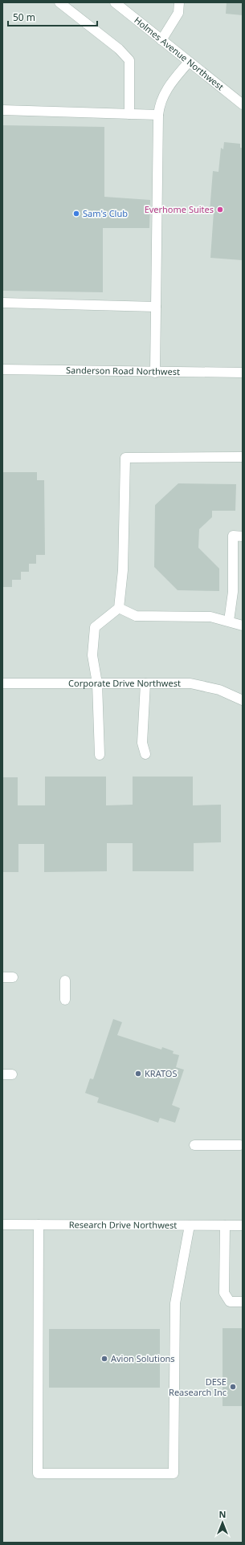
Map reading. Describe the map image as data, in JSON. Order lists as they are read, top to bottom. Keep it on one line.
{"streets":{"street":["Holmes Avenue Northwest","Sanderson Road Northwest","Corporate Drive Northwest","Research Drive Northwest"]},"places":["Everhome Suites","Sam's Club","KRATOS","Avion Solutions","DESE Reasearch Inc"],"scale_bar":"50 m","north":"top"}
